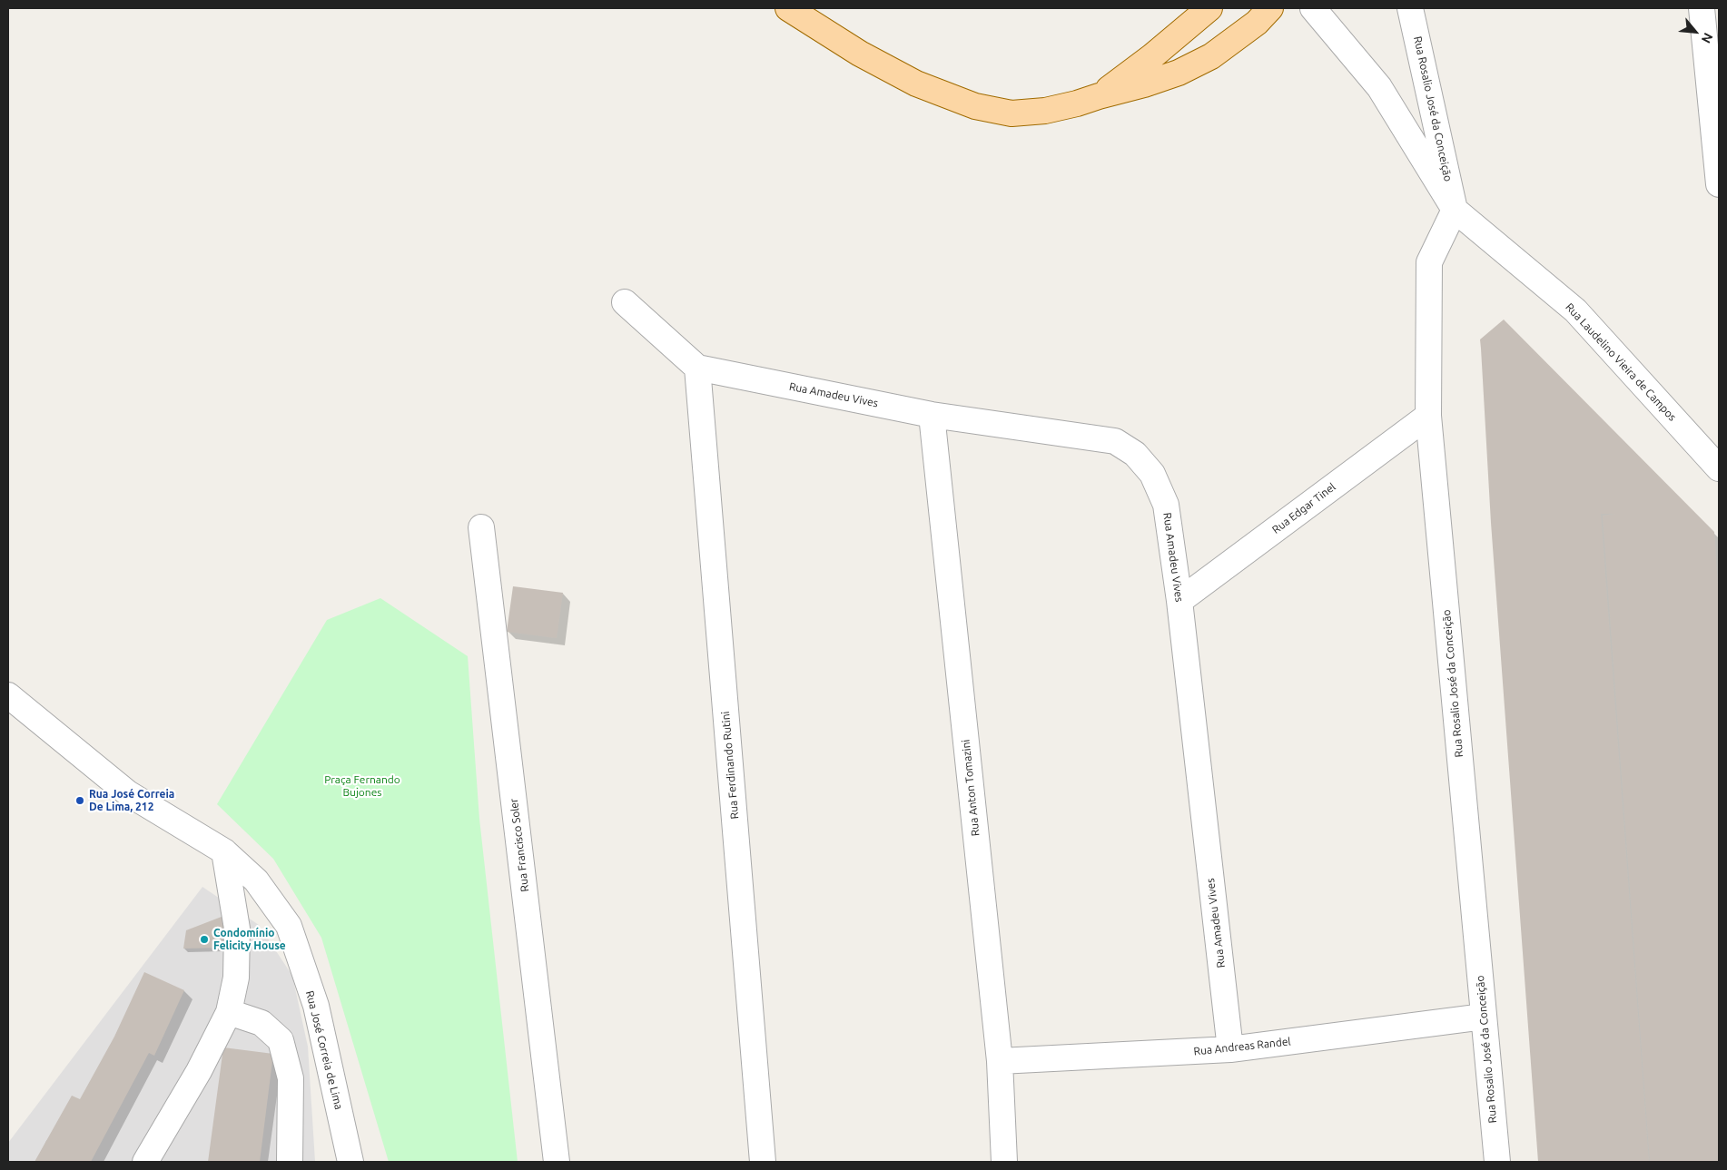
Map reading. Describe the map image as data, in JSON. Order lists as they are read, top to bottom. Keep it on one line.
{"streets":{"street":["Rua Rosalio José da Conceição","Rua Laudelino Vieira de Campos","Rua Amadeu Vives","Rua Edgar Tinel","Rua Ferdinando Rutini","Rua Anton Tomazini","Rua Francisco Soler","Rua Andreas Randel","Rua José Correia de Lima"]},"crossings":[["Rua Rosalio José da Conceição","Rua Laudelino Vieira de Campos"],["Rua Rosalio José da Conceição","Rua Edgar Tinel"],["Rua Rosalio José da Conceição","Rua Andreas Randel"],["Rua Amadeu Vives","Rua Edgar Tinel"],["Rua Amadeu Vives","Rua Ferdinando Rutini"],["Rua Amadeu Vives","Rua Anton Tomazini"],["Rua Amadeu Vives","Rua Andreas Randel"],["Rua Anton Tomazini","Rua Andreas Randel"]],"parks":["Praça Fernando Bujones"],"places":["Rua José Correia De Lima, 212","Condomínio Felicity House"],"north":"bottom right"}
